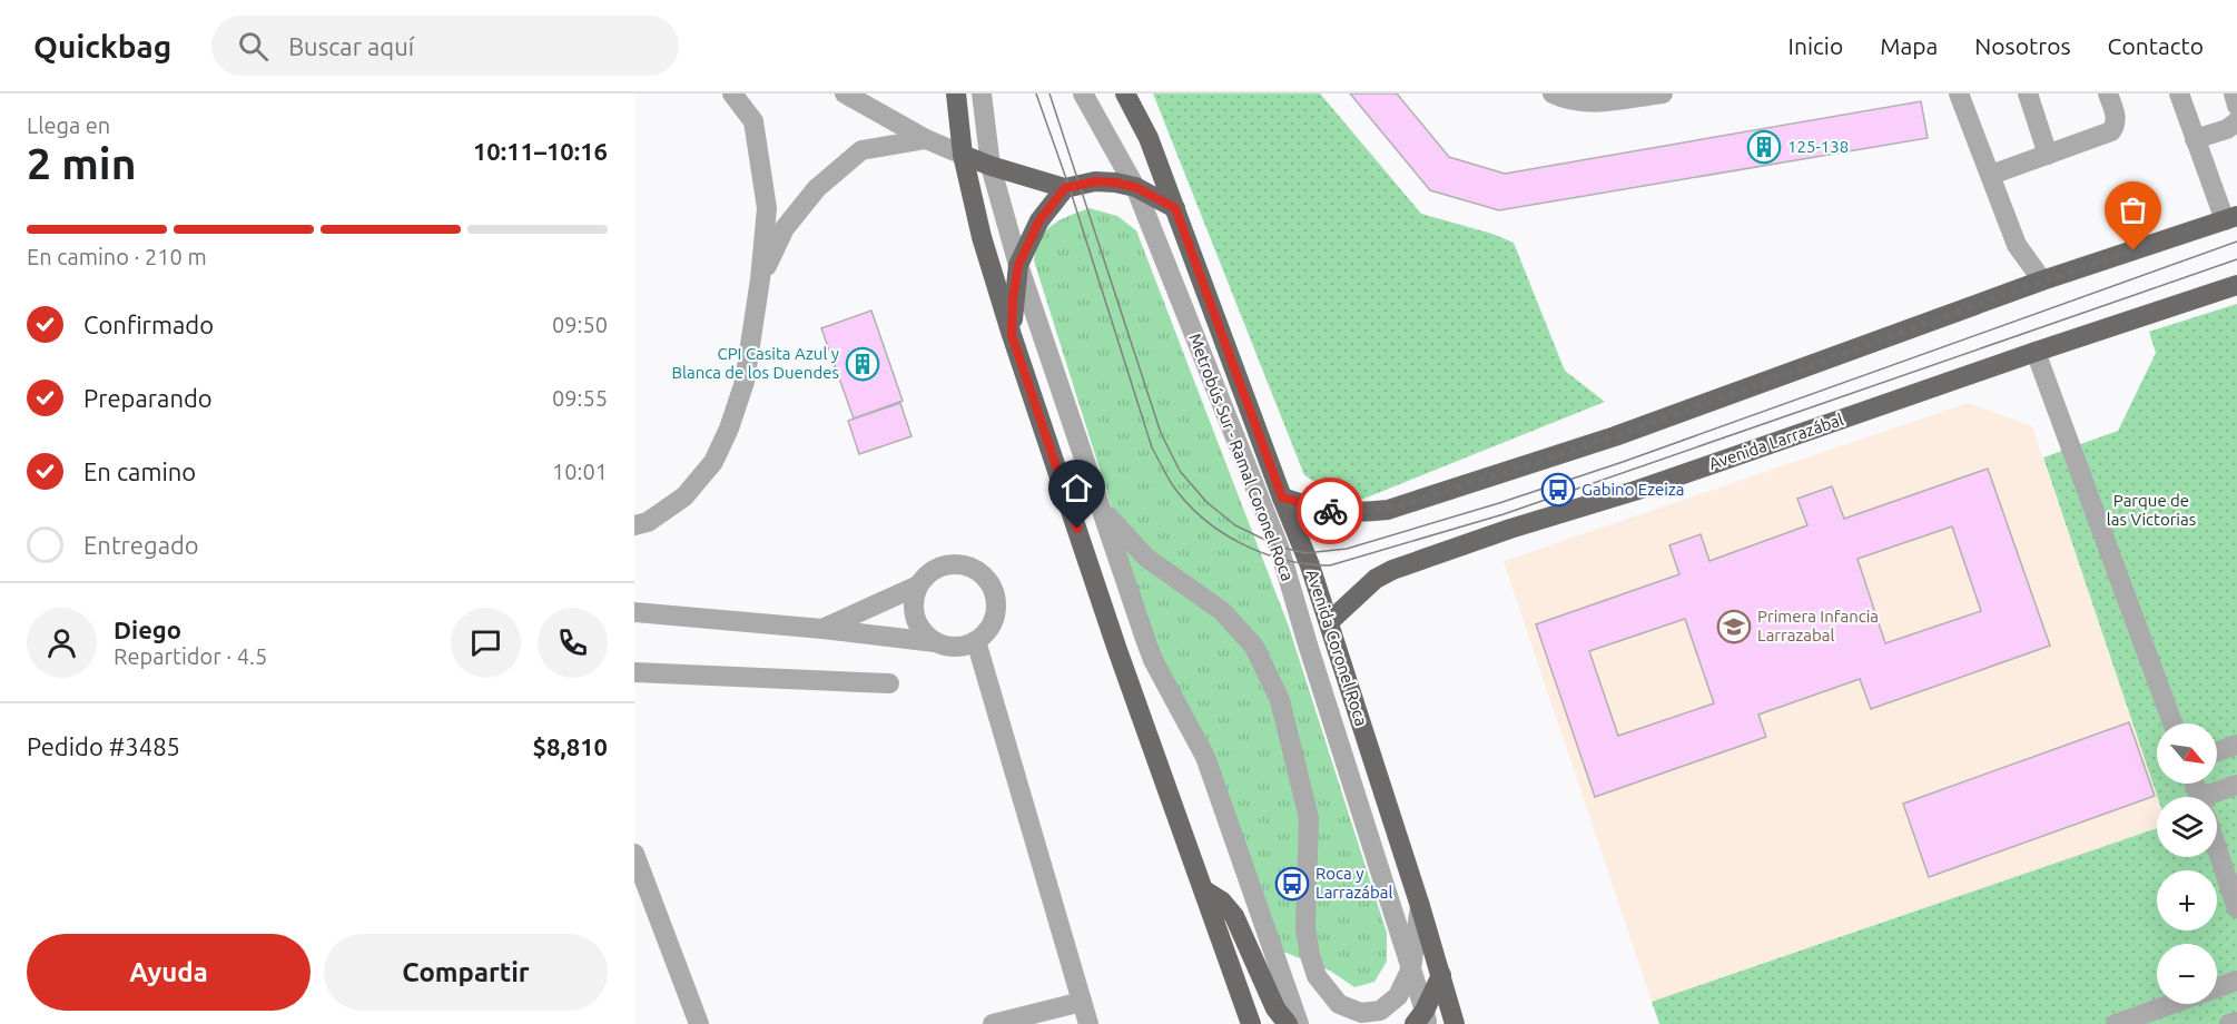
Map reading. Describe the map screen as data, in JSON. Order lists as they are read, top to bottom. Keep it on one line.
{"streets":{"main road":["Avenida Larrazábal","Avenida Coronel Roca"],"street":["Metrobús Sur - Ramal Coronel Roca"]},"crossings":[["Avenida Larrazábal","Avenida Coronel Roca"]],"parks":["Parque de las Victorias"],"places":{"building":["125-138","CPI Casita Azul y Blanca de los Duendes"],"bus stop":["Gabino Ezeiza","Roca y Larrazábal"],"school or university":["Primera Infancia Larrazabal"]},"north":"bottom right","page":{"header":"Quickbag","search":"Buscar aquí","nav":["Inicio","Mapa","Nosotros","Contacto"],"heading":["2 min","Llega en","10:11–10:16"],"panel":["Diego","Repartidor · 4.5","Pedido #3485","$8,810"],"bar":"En camino · 210 m","list":[["Confirmado","09:50"],["Preparando","09:55"],["En camino","10:01"],"Entregado"],"map_buttons":["+","−"],"buttons":["Ayuda","Compartir"]}}
